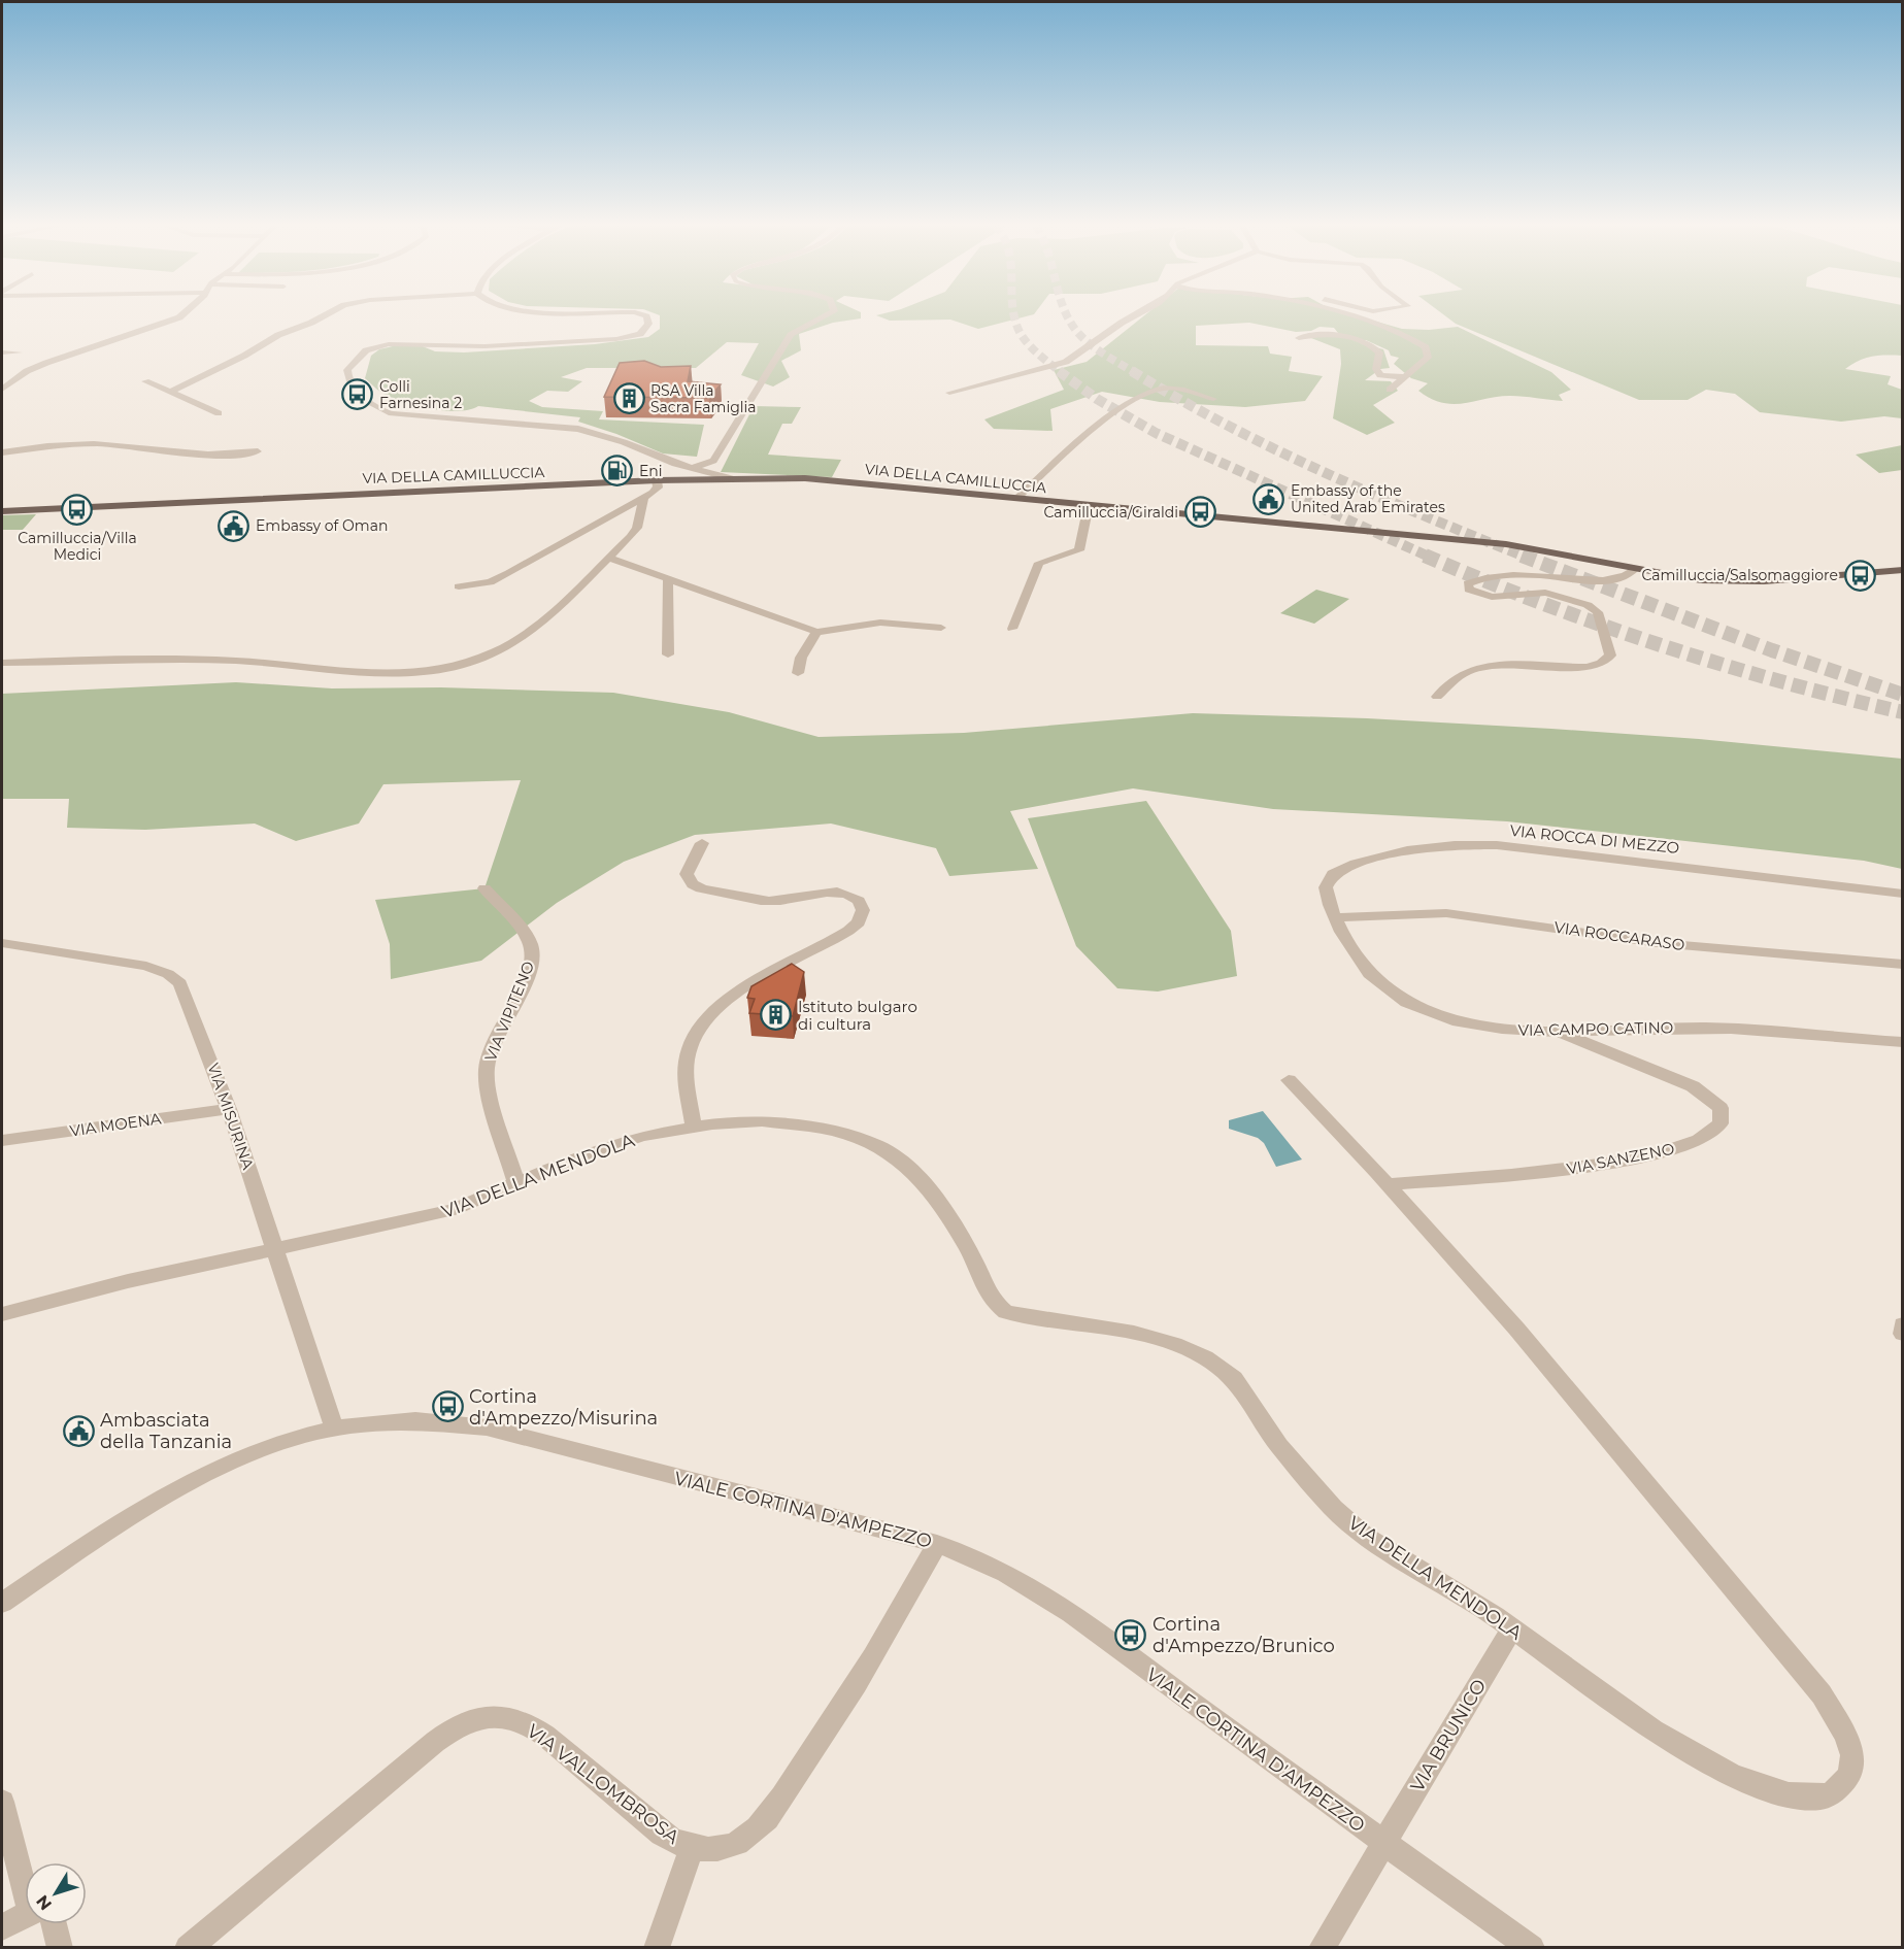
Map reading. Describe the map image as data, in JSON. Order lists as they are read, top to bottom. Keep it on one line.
{"streets":{"main road":["VIA DELLA CAMILLUCCIA"],"street":["VIA ROCCA DI MEZZO","VIA ROCCARASO","VIA VIPITENO","VIA CAMPO CATINO","VIA MISURINA","VIA MOENA","VIA SANZENO","VIA DELLA MENDOLA","VIALE CORTINA D'AMPEZZO","VIA BRUNICO","VIA VALLOMBROSA"]},"crossings":[["VIA ROCCA DI MEZZO","VIA ROCCARASO"],["VIA ROCCA DI MEZZO","VIA CAMPO CATINO"],["VIA ROCCARASO","VIA CAMPO CATINO"],["VIA VIPITENO","VIA DELLA MENDOLA"],["VIA CAMPO CATINO","VIA SANZENO"],["VIA MISURINA","VIA MOENA"],["VIA MISURINA","VIA DELLA MENDOLA"],["VIA MISURINA","VIALE CORTINA D'AMPEZZO"],["VIA SANZENO","VIA DELLA MENDOLA"],["VIA DELLA MENDOLA","VIA BRUNICO"],["VIALE CORTINA D'AMPEZZO","VIA BRUNICO"],["VIALE CORTINA D'AMPEZZO","VIA VALLOMBROSA"]],"places":{"bus stop":["Colli Farnesina 2","Camilluccia/Villa Medici","Camilluccia/Giraldi","Camilluccia/Salsomaggiore","Cortina d'Ampezzo/Misurina","Cortina d'Ampezzo/Brunico"],"building":["RSA Villa Sacra Famiglia","Istituto bulgaro di cultura"],"fuel station":["Eni"],"public building":["Embassy of the United Arab Emirates","Embassy of Oman","Ambasciata della Tanzania"]},"north":"bottom left"}
